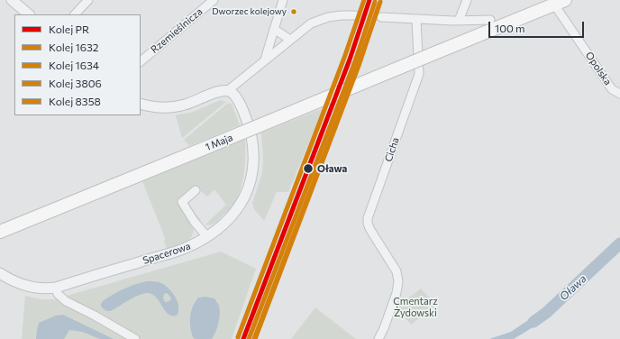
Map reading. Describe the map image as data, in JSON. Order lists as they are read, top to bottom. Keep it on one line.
{"streets":{"main road":["Opolska","1 Maja"],"street":["Rzemieślnicza","Cicha","Spacerowa"]},"crossings":[["Opolska","1 Maja"]],"water":["Oława"],"parks":["Cmentarz Żydowski"],"places":["Dworzec kolejowy","Oława"],"lines":["rail line PR","rail line 1634","rail line 1632","rail line 8358","rail line 3806"],"legend":["Kolej PR","Kolej 1632","Kolej 1634","Kolej 3806","Kolej 8358"],"scale_bar":"100 m"}
